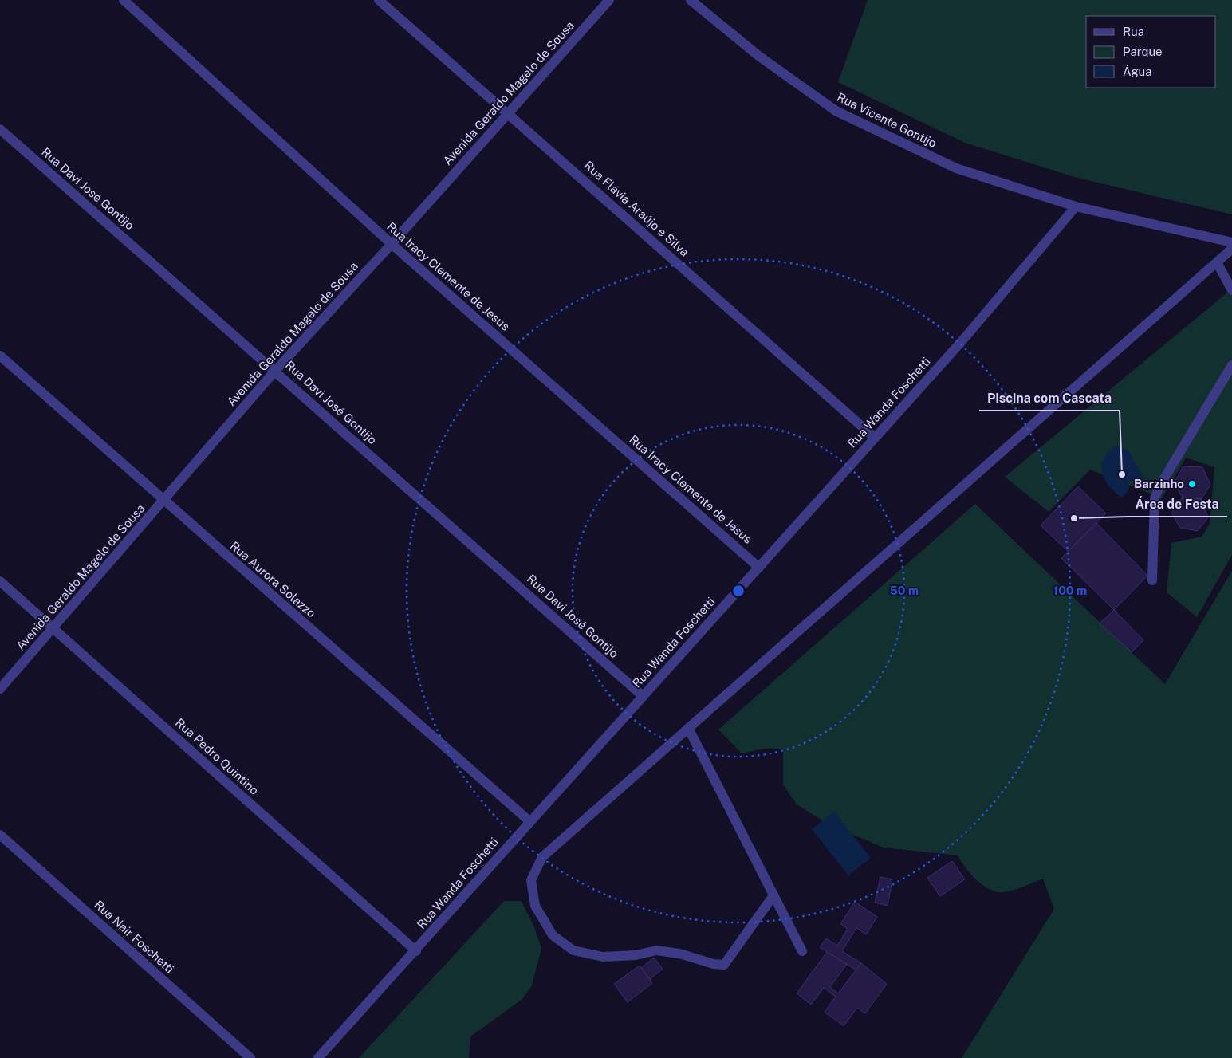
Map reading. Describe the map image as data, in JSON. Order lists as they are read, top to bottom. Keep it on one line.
{"streets":{"street":["Avenida Geraldo Magelo de Sousa","Rua Vicente Gontijo","Rua Davi José Gontijo","Rua Flávia Araújo e Silva","Rua Iracy Clemente de Jesus","Rua Wanda Foschetti","Rua Aurora Solazzo","Rua Pedro Quintino","Rua Nair Foschetti"]},"crossings":[["Avenida Geraldo Magelo de Sousa","Rua Davi José Gontijo"],["Avenida Geraldo Magelo de Sousa","Rua Flávia Araújo e Silva"],["Avenida Geraldo Magelo de Sousa","Rua Iracy Clemente de Jesus"],["Avenida Geraldo Magelo de Sousa","Rua Aurora Solazzo"],["Avenida Geraldo Magelo de Sousa","Rua Pedro Quintino"],["Rua Vicente Gontijo","Rua Wanda Foschetti"],["Rua Davi José Gontijo","Rua Wanda Foschetti"],["Rua Flávia Araújo e Silva","Rua Wanda Foschetti"],["Rua Iracy Clemente de Jesus","Rua Wanda Foschetti"],["Rua Wanda Foschetti","Rua Aurora Solazzo"],["Rua Wanda Foschetti","Rua Pedro Quintino"]],"places":["Piscina com Cascata","Barzinho","Área de Festa"],"legend":["Rua","Parque","Água"],"rings":["50 m","100 m"]}
